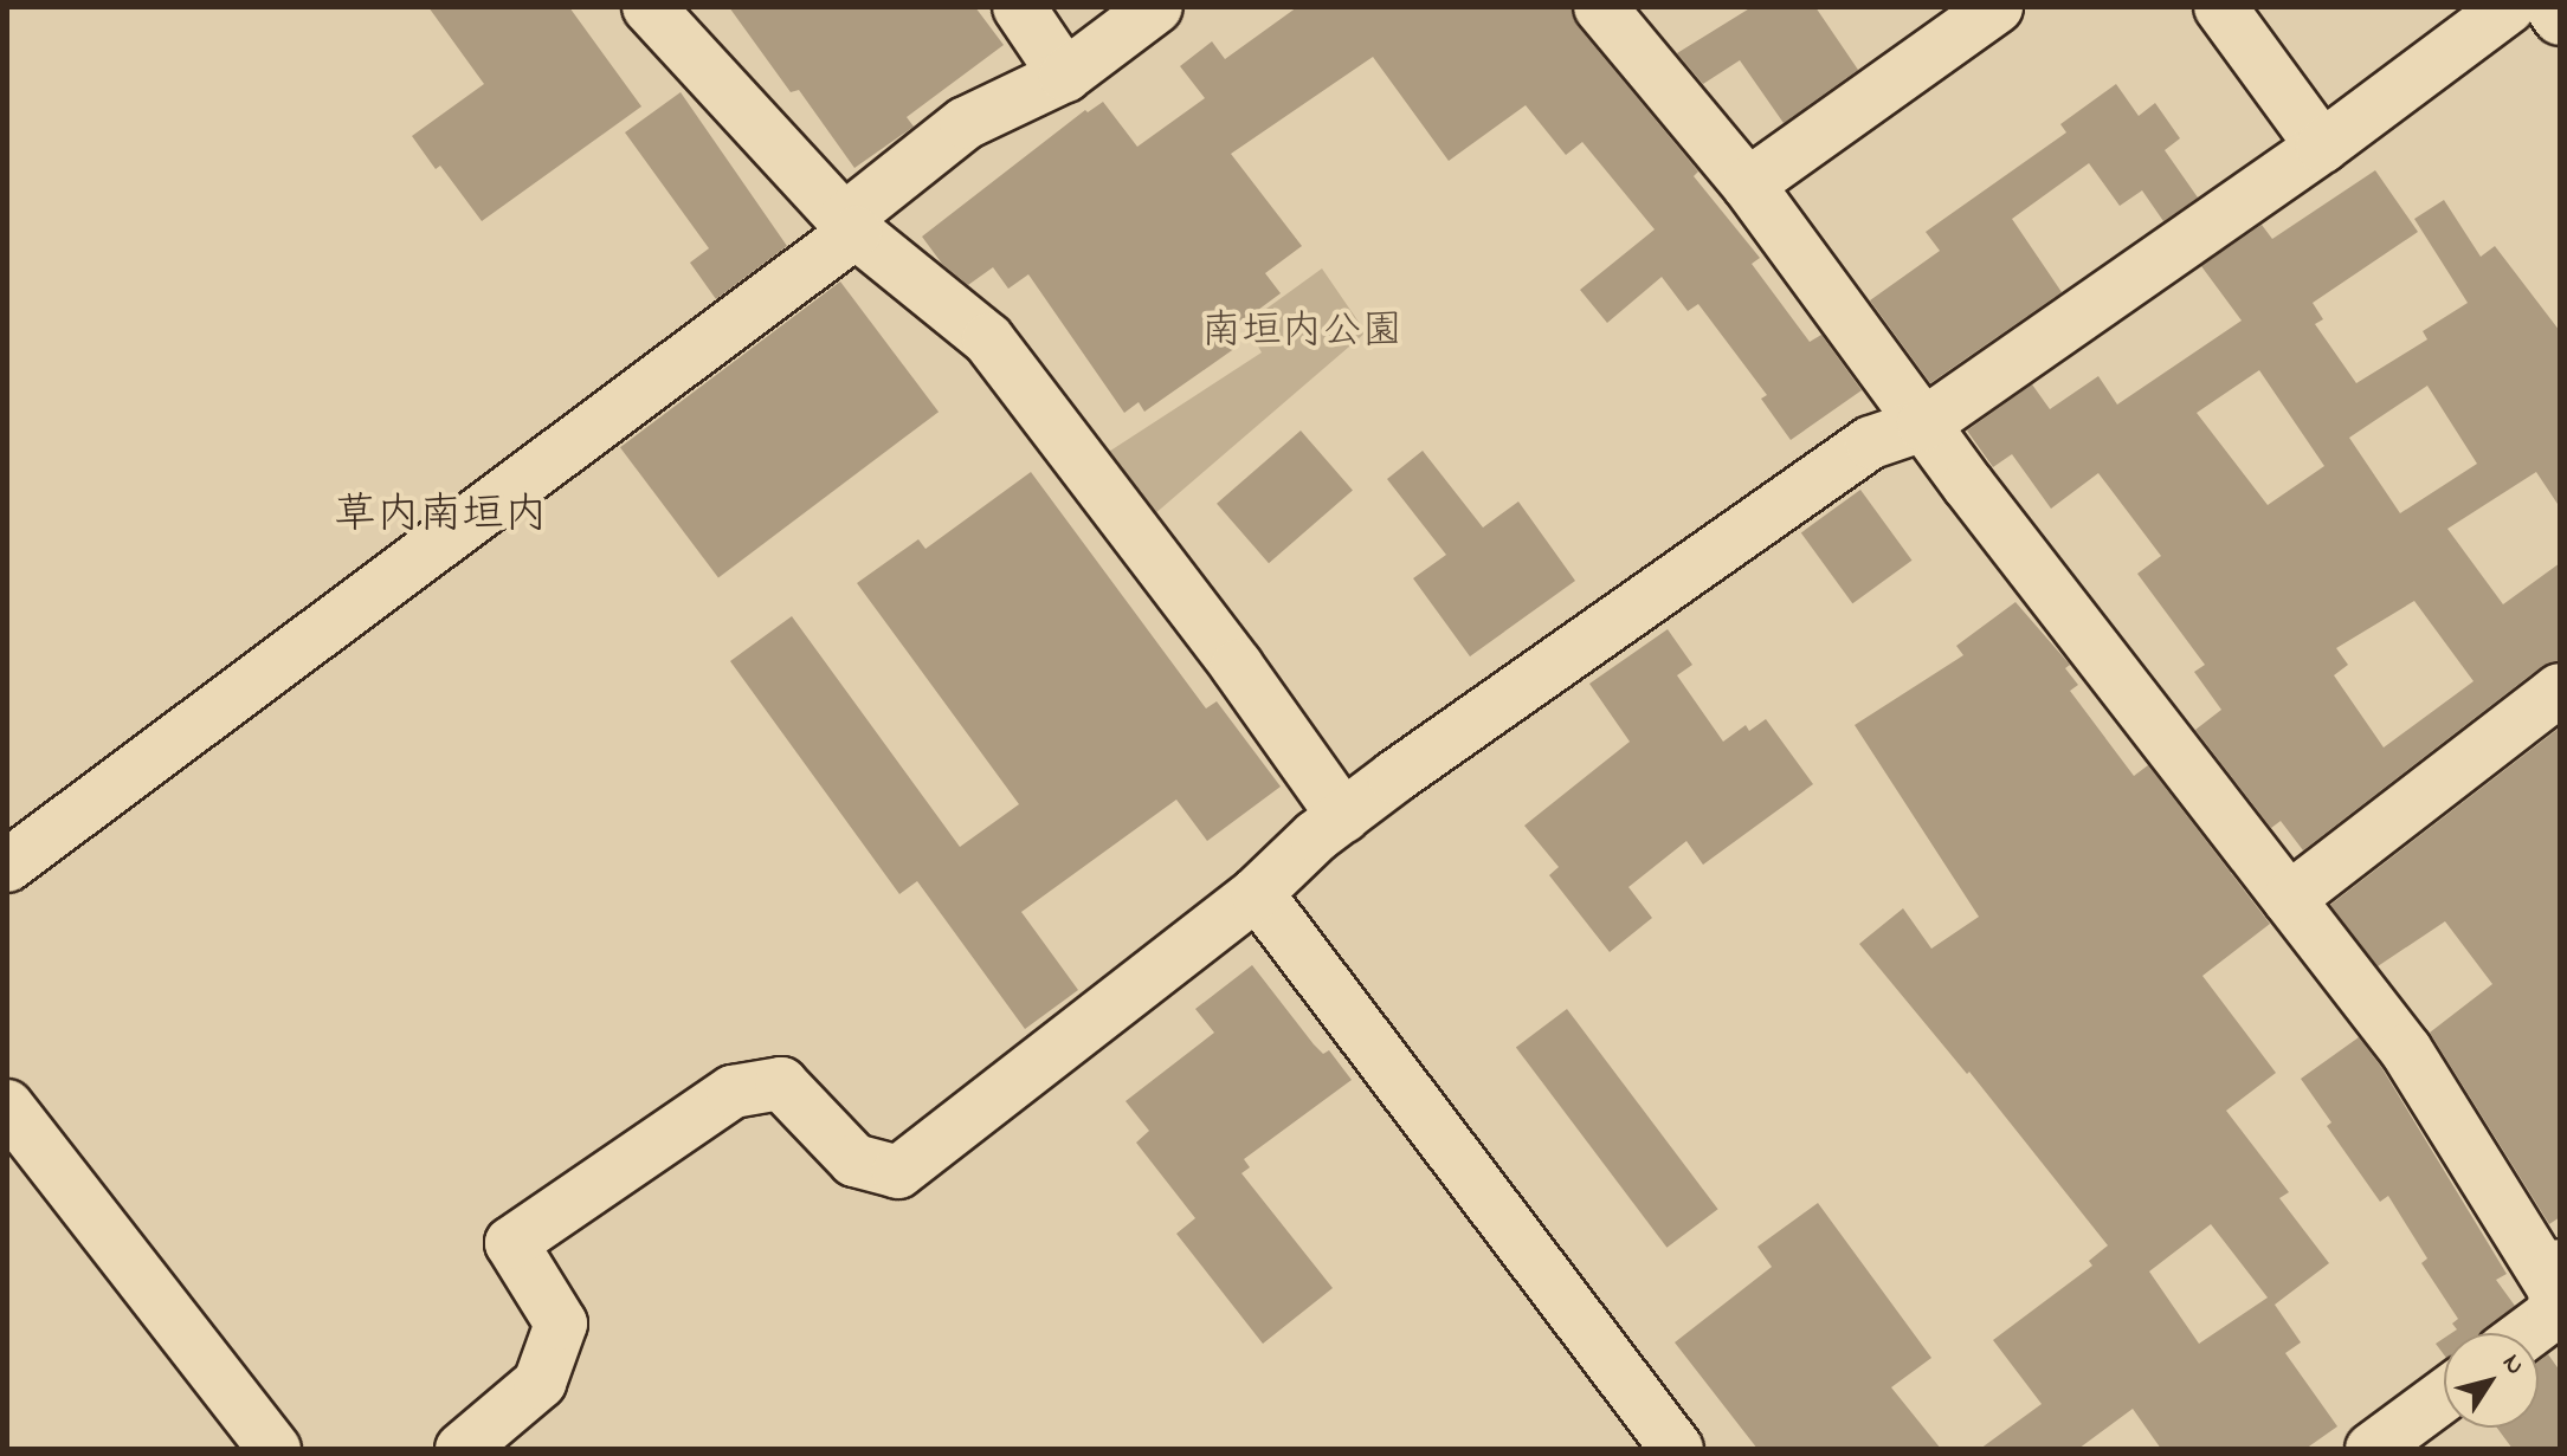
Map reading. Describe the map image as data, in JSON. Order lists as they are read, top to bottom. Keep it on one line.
{"districts":["草内南垣内"],"parks":["南垣内公園"],"north":"top right"}
